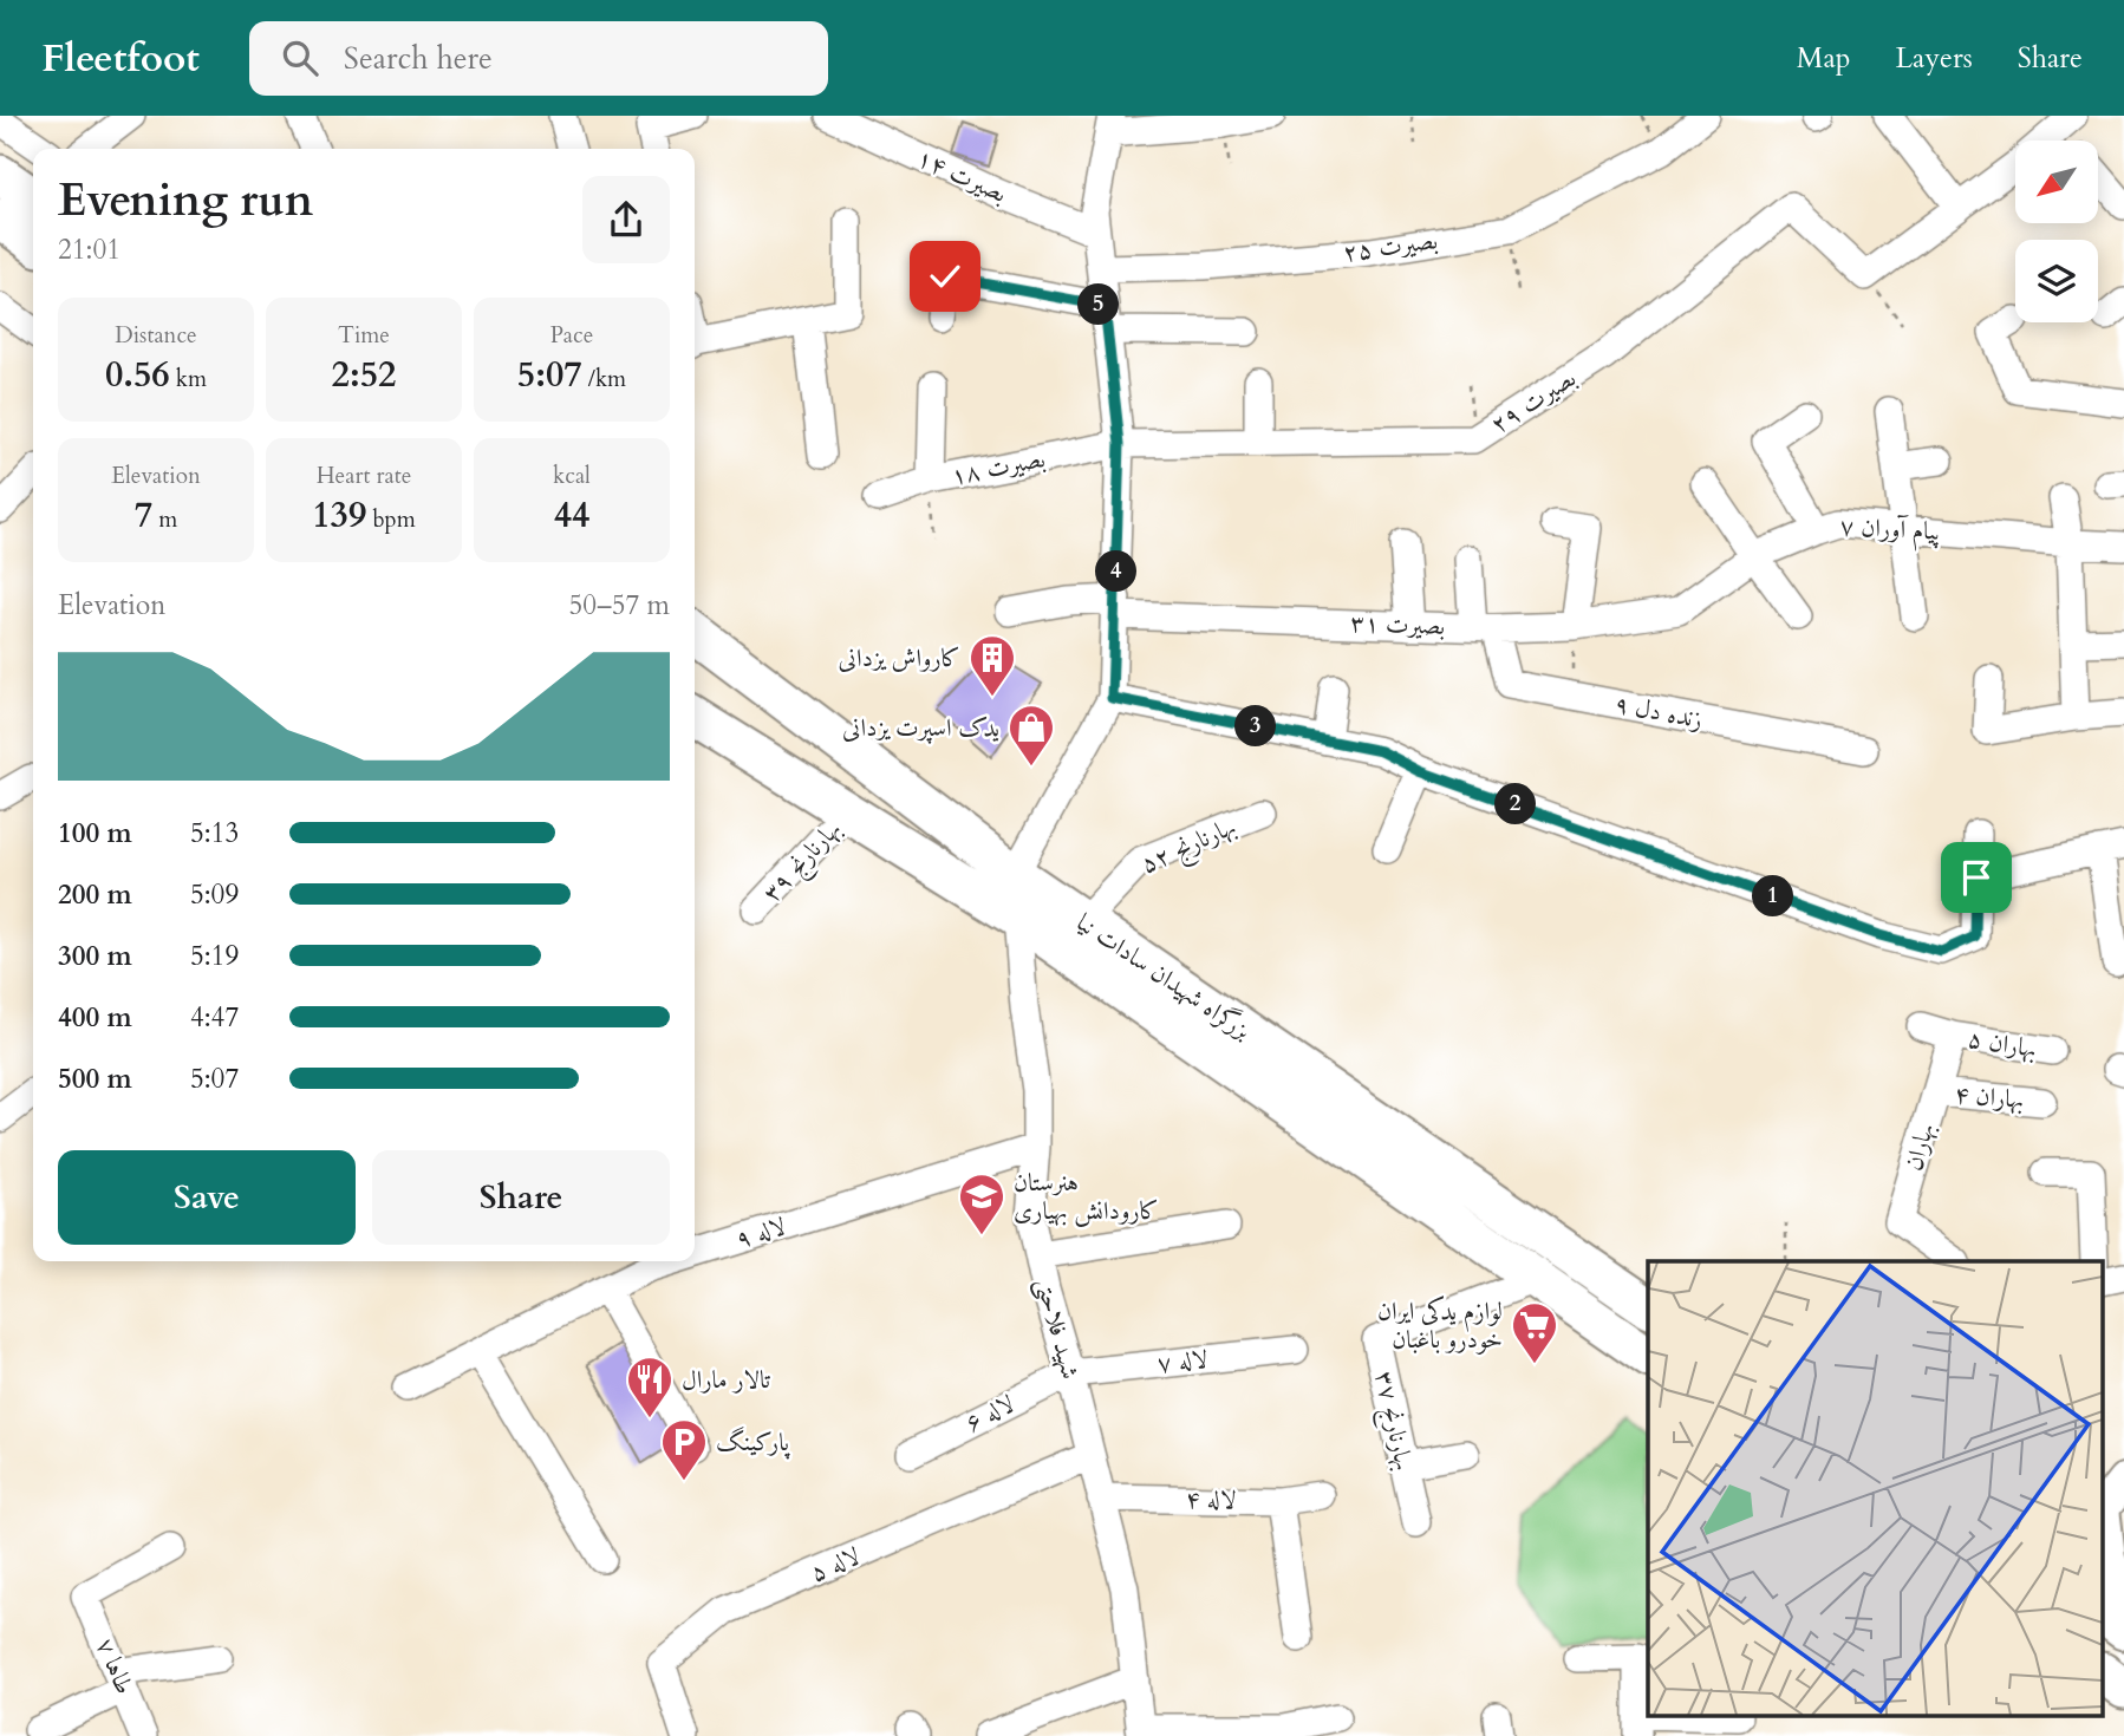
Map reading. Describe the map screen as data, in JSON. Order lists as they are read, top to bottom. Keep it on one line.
{"streets":{"highway":["بزرگراه شهیدان سادات نیا"],"street":["بصیرت ۱۴","بصیرت ۲۵","بصیرت ۲۹","بصیرت ۱۸","پیام آوران ۷","بصیرت ۳۱","زنده دل ۹","بهارنارنج ۵۲","بهارنارنج ۳۹","بهاران ۵","بهاران ۴","بهاران","لاله ۹","شهید فلاحتی","لاله ۷","لاله ۶","بهارنارنج ۳۷","لاله ۴","لاله ۵","طاها ۷"]},"crossings":[["بصیرت ۲۹","بصیرت ۱۸"],["پیام آوران ۷","بصیرت ۳۱"],["بصیرت ۳۱","زنده دل ۹"],["بهارنارنج ۵۲","بزرگراه شهیدان سادات نیا"],["بهارنارنج ۳۹","بزرگراه شهیدان سادات نیا"],["بزرگراه شهیدان سادات نیا","شهید فلاحتی"],["بزرگراه شهیدان سادات نیا","بهارنارنج ۳۷"],["بهاران ۵","بهاران"],["بهاران ۴","بهاران"],["لاله ۹","شهید فلاحتی"],["شهید فلاحتی","لاله ۷"],["شهید فلاحتی","لاله ۶"],["شهید فلاحتی","لاله ۴"],["شهید فلاحتی","لاله ۵"],["لاله ۷","لاله ۶"]],"places":{"building":["کارواش یزدانی"],"shop":["یدک اسپرت یزدانی"],"school or university":["هنرستان کارودانش بهیاری"],"supermarket":["لوازم یدکی ایران خودرو باغبان"],"restaurant":["تالار مارال"],"parking":["پارکینگ"]},"north":"bottom left","page":{"header":"Fleetfoot","search":"Search here","nav":["Map","Layers","Share"],"heading":["Evening run","21:01"],"pins":["5","4","3","2","1"],"stats":[["Distance","0.56 km"],["Time","2:52"],["Pace","5:07 /km"],["Elevation","7 m"],["Heart rate","139 bpm"],["kcal","44"]],"chart":["Elevation","50–57 m"],"list":[{"name":"100 m","note":"5:13"},{"name":"200 m","note":"5:09"},{"name":"300 m","note":"5:19"},{"name":"400 m","note":"4:47"},{"name":"500 m","note":"5:07"}],"buttons":["Save","Share"]}}
